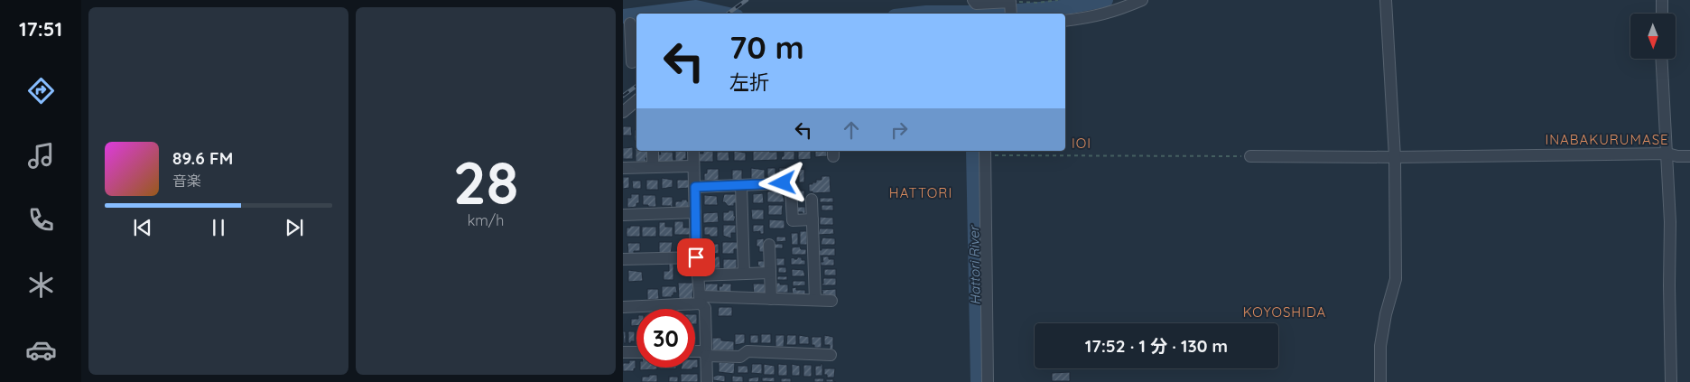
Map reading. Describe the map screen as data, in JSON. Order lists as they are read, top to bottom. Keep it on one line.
{"districts":["INABAKURUMASE","IOI","HATTORI","KOYOSHIDA"],"water":["Hattori River"],"north":"bottom","page":{"tabs":"17:51","tile":["28","km/h"],"turn":["70 m","左折"],"song":["89.6 FM","音楽"],"limit":"30","trip":"17:52 · 1 分 · 130 m"}}
